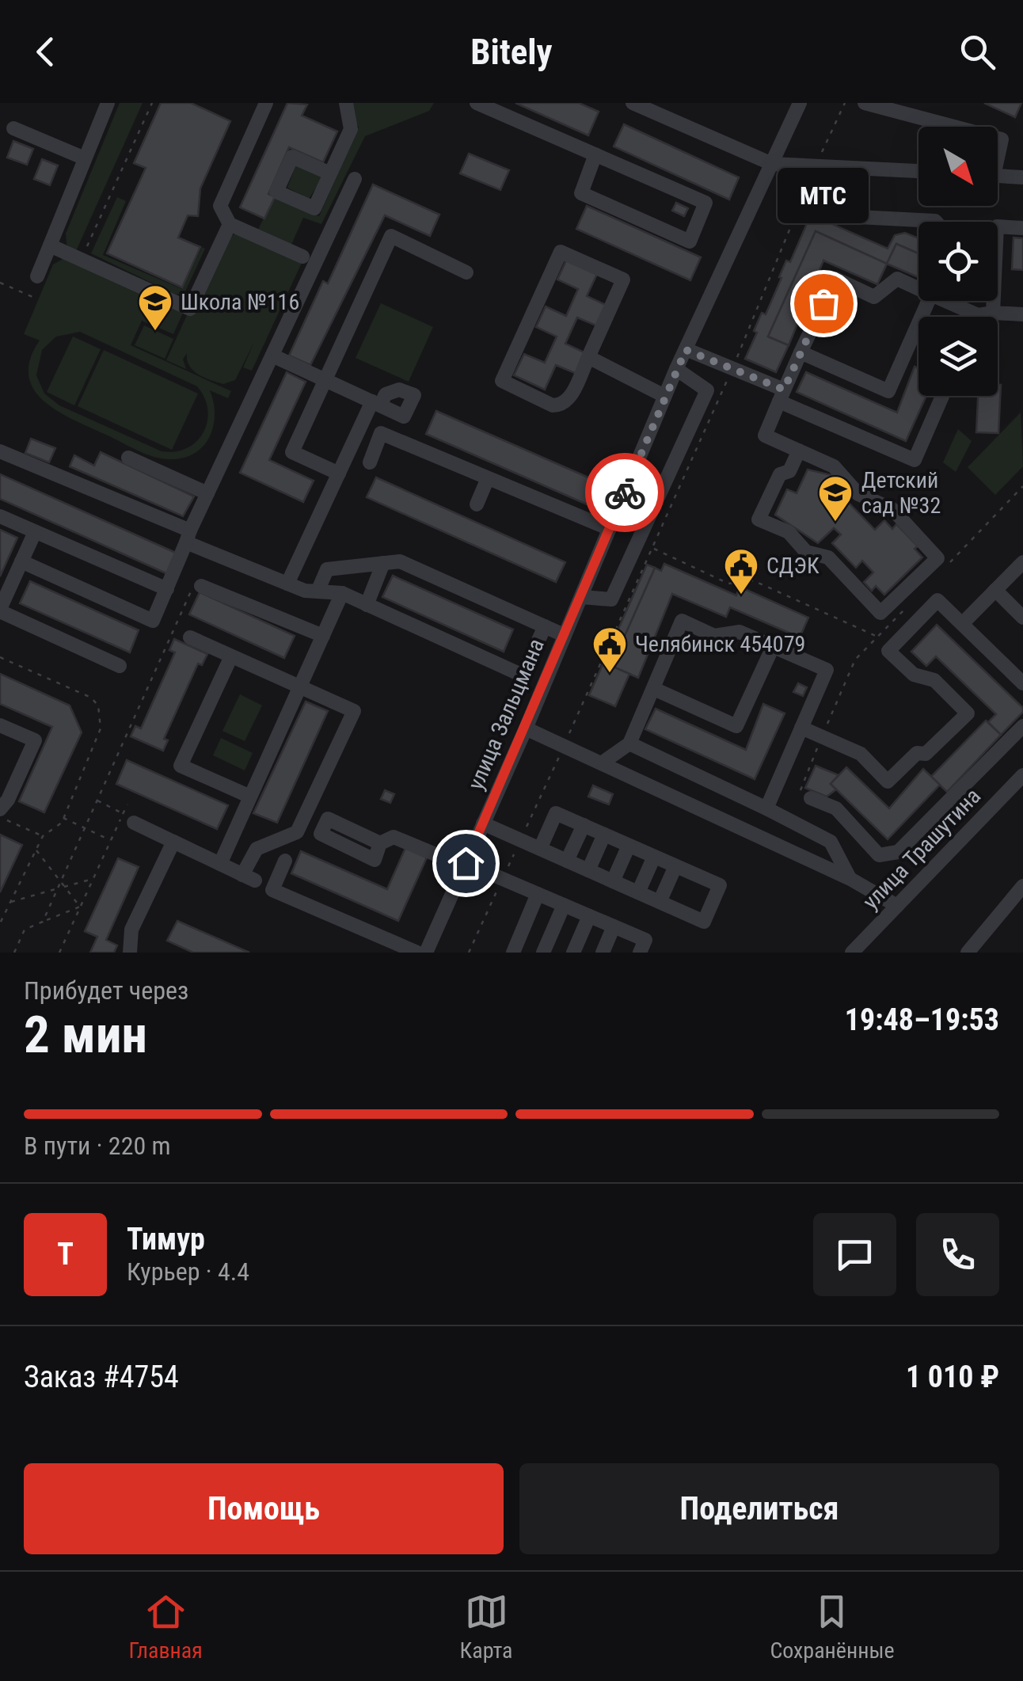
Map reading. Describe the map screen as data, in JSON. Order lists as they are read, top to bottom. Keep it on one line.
{"streets":{"street":["улица Зальцмана","улица Трашутина"]},"places":{"other":["МТС"],"school or university":["Школа №116","Детский сад №32"],"public building":["СДЭК","Челябинск 454079"]},"north":"bottom right","page":{"header":"Bitely","bubble":"МТС","heading":["2 мин","Прибудет через","19:48–19:53"],"panel":["Тимур","Курьер · 4.4","Заказ #4754","1 010 ₽"],"bar":"В пути · 220 m","round":"Т","buttons":["Помощь","Поделиться"],"tabs":["Главная","Карта","Сохранённые"]}}
